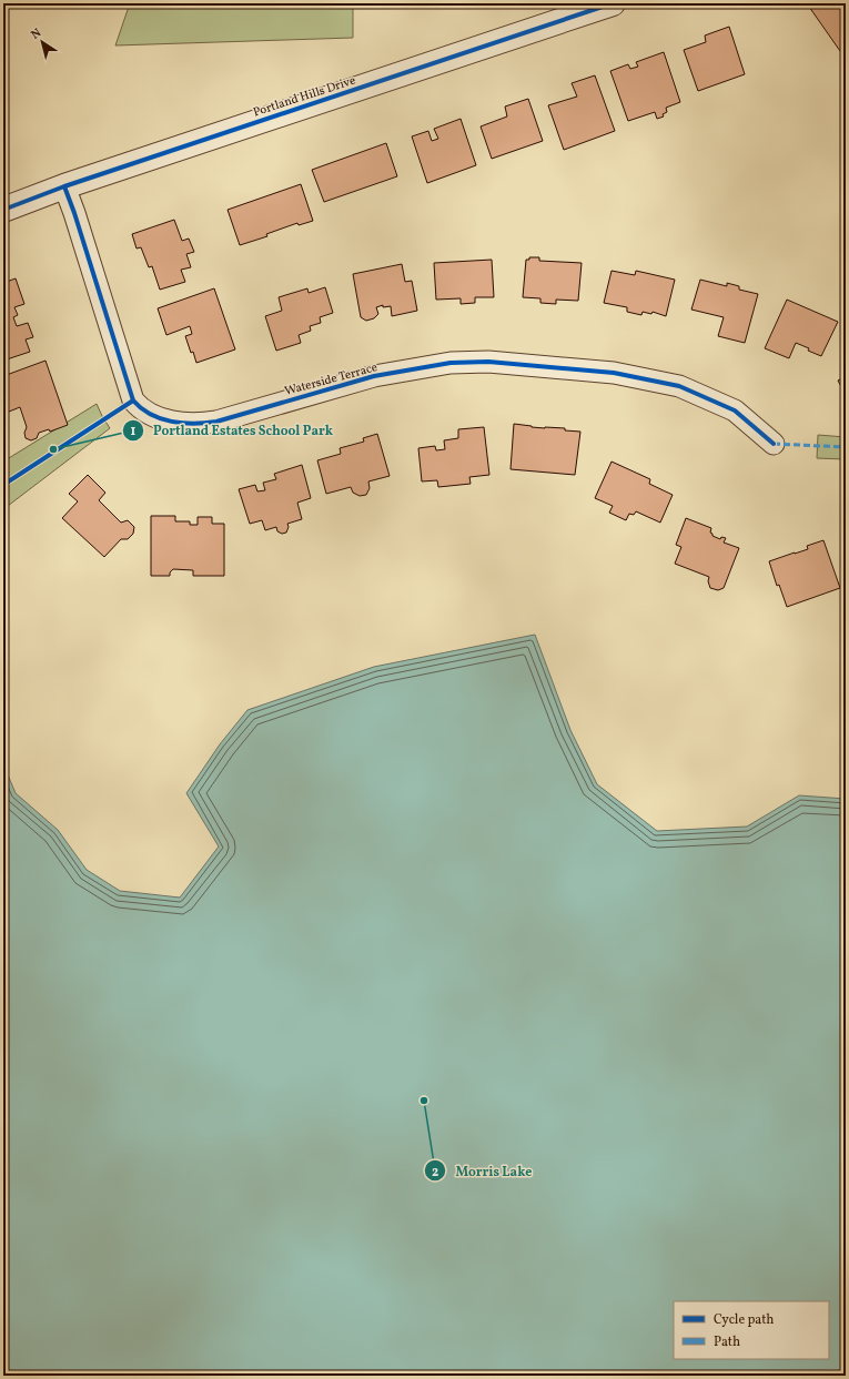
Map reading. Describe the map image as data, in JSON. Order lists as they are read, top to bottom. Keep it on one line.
{"streets":{"street":["Portland Hills Drive","Waterside Terrace"]},"crossings":[["Portland Hills Drive","Waterside Terrace"]],"places":["Portland Estates School Park","Morris Lake"],"legend":["Cycle path","Path"],"north":"top left"}
